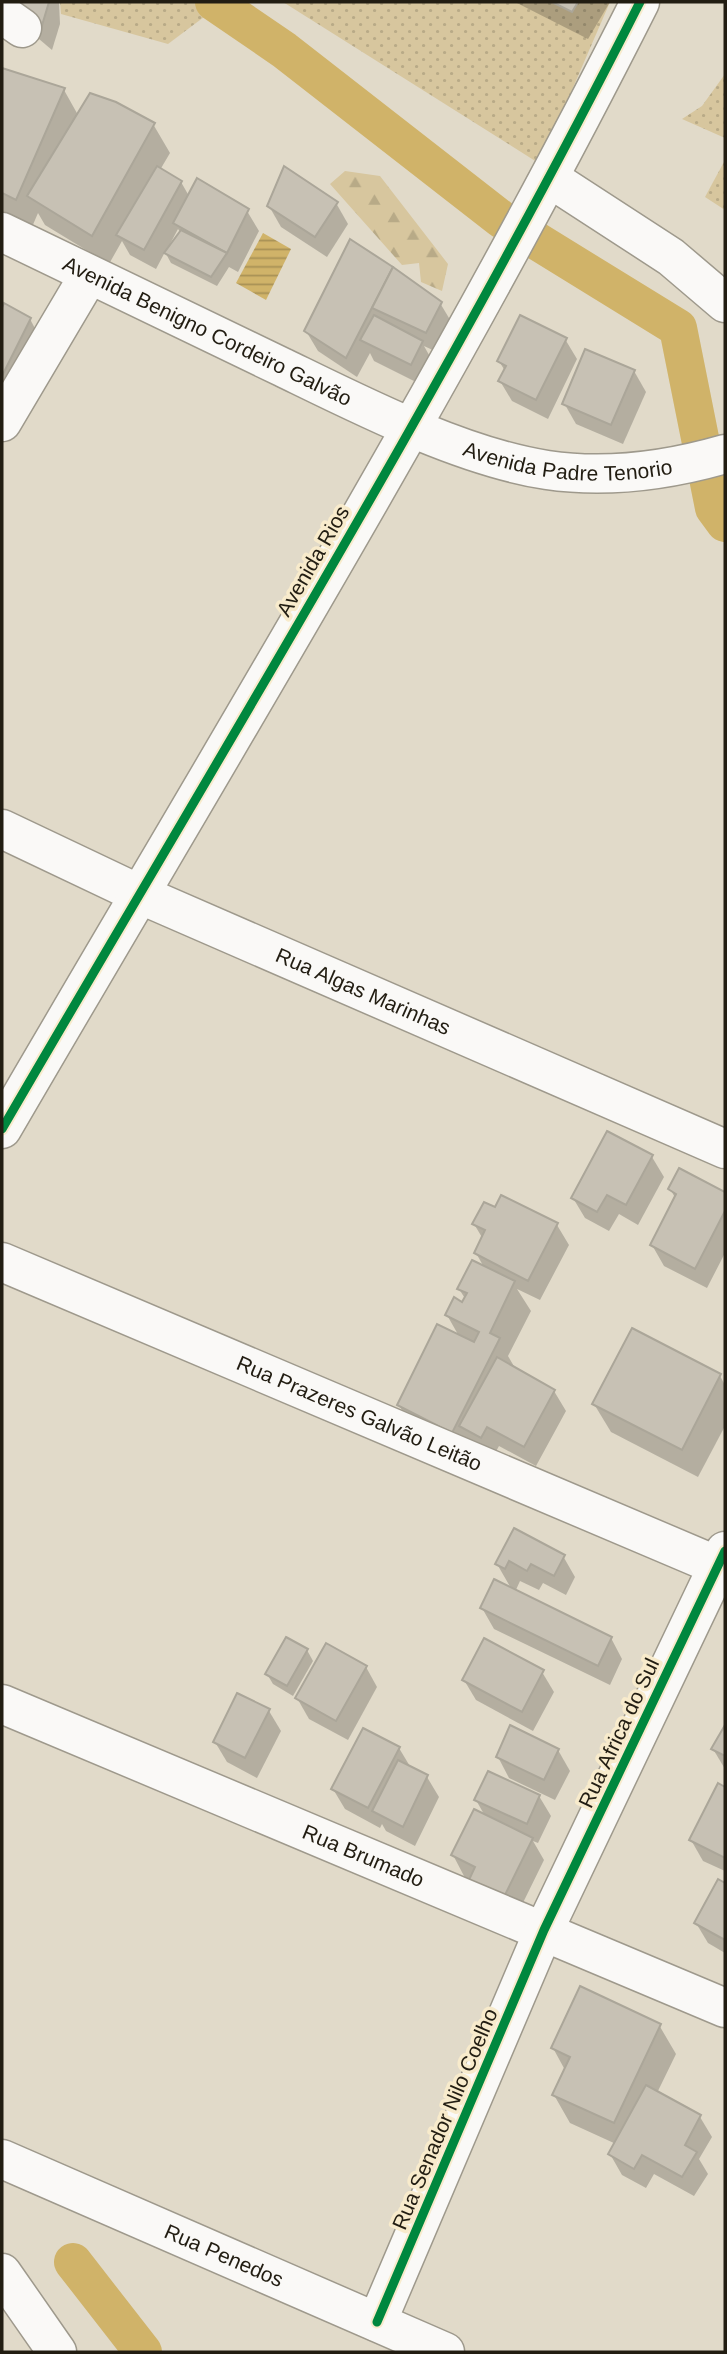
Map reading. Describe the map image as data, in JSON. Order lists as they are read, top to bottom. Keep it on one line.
{"streets":{"street":["Avenida Benigno Cordeiro Galvão","Avenida Padre Tenorio","Avenida Rios","Rua Algas Marinhas","Rua Prazeres Galvão Leitão","Rua Africa do Sul","Rua Brumado","Rua Senador Nilo Coelho","Rua Penedos"]},"crossings":[["Avenida Benigno Cordeiro Galvão","Avenida Padre Tenorio"],["Avenida Benigno Cordeiro Galvão","Avenida Rios"],["Avenida Padre Tenorio","Avenida Rios"],["Avenida Rios","Rua Algas Marinhas"],["Rua Prazeres Galvão Leitão","Rua Africa do Sul"],["Rua Africa do Sul","Rua Brumado"],["Rua Africa do Sul","Rua Senador Nilo Coelho"],["Rua Brumado","Rua Senador Nilo Coelho"],["Rua Senador Nilo Coelho","Rua Penedos"]]}
